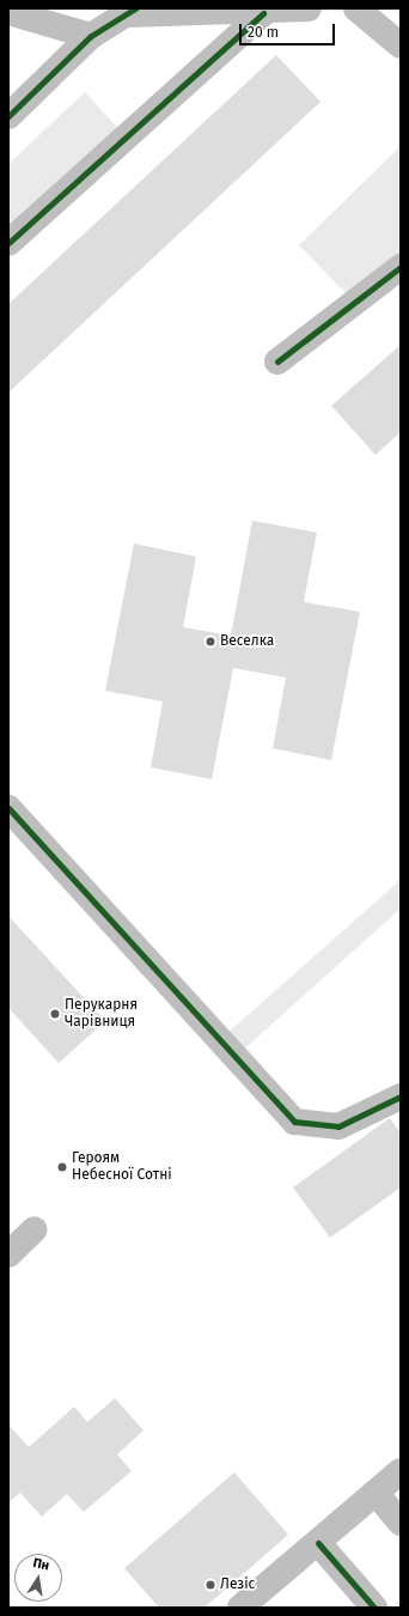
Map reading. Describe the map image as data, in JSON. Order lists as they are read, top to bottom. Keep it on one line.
{"places":["Веселка","Перукарня Чарівниця","Героям Небесної Сотні","Лезіс"],"scale_bar":"20 m","north":"top"}
